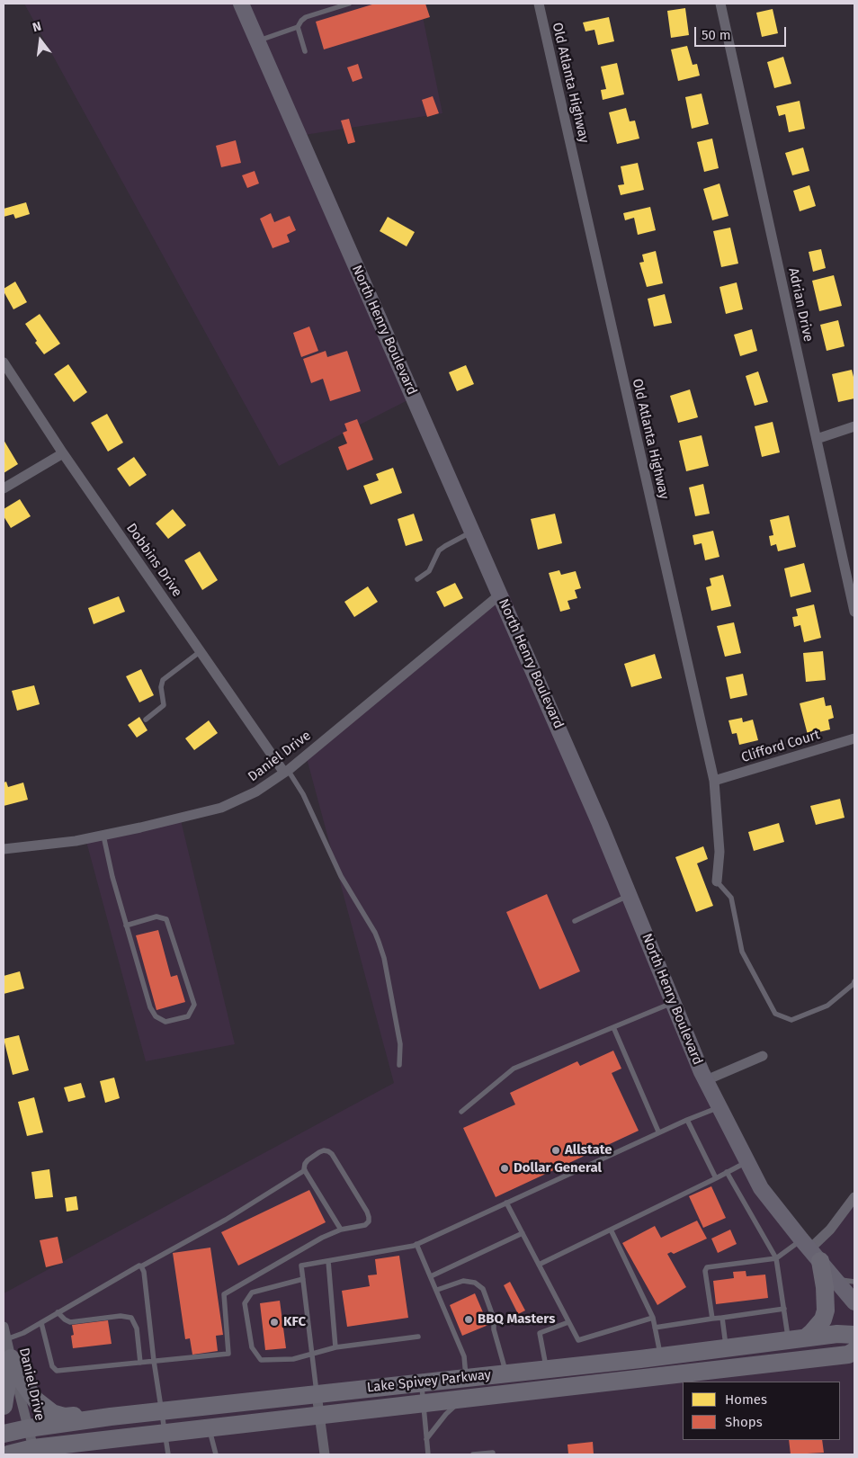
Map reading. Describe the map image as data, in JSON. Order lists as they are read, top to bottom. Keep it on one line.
{"streets":{"highway":["Lake Spivey Parkway"],"main road":["North Henry Boulevard"],"street":["Old Atlanta Highway","Adrian Drive","Dobbins Drive","Clifford Court","Daniel Drive"]},"crossings":[["Old Atlanta Highway","Clifford Court"],["North Henry Boulevard","Daniel Drive"],["Dobbins Drive","Daniel Drive"],["Daniel Drive","Lake Spivey Parkway"]],"places":["Allstate","Dollar General","BBQ Masters","KFC"],"legend":["Homes","Shops"],"scale_bar":"50 m","north":"top"}
